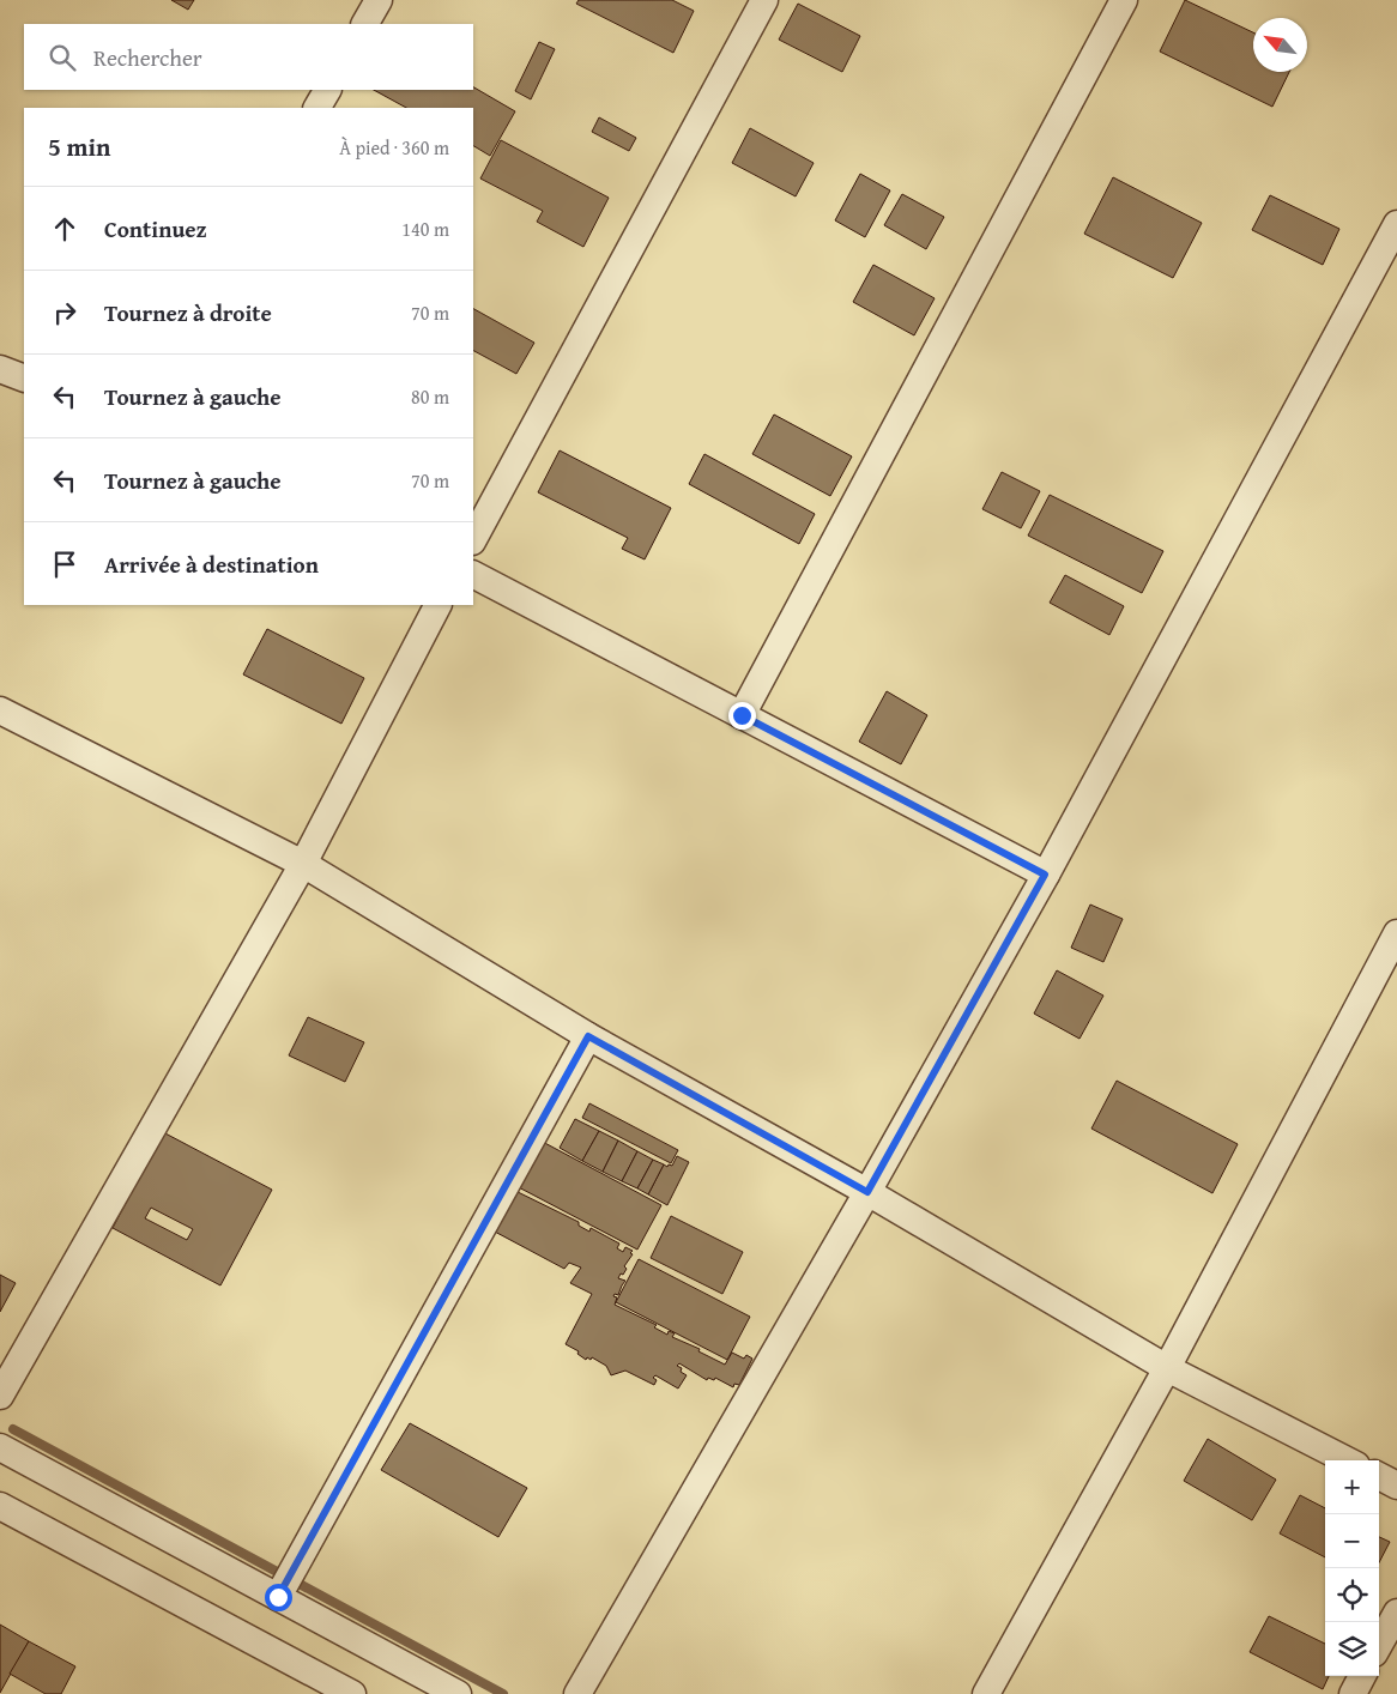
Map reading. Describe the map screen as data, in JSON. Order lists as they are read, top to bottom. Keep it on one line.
{"north":"top left","page":{"search":"Rechercher","heading":["5 min","À pied · 360 m"],"list":[["Continuez","140 m"],["Tournez à droite","70 m"],["Tournez à gauche","80 m"],["Tournez à gauche","70 m"],"Arrivée à destination"],"map_buttons":["+","−"]}}
